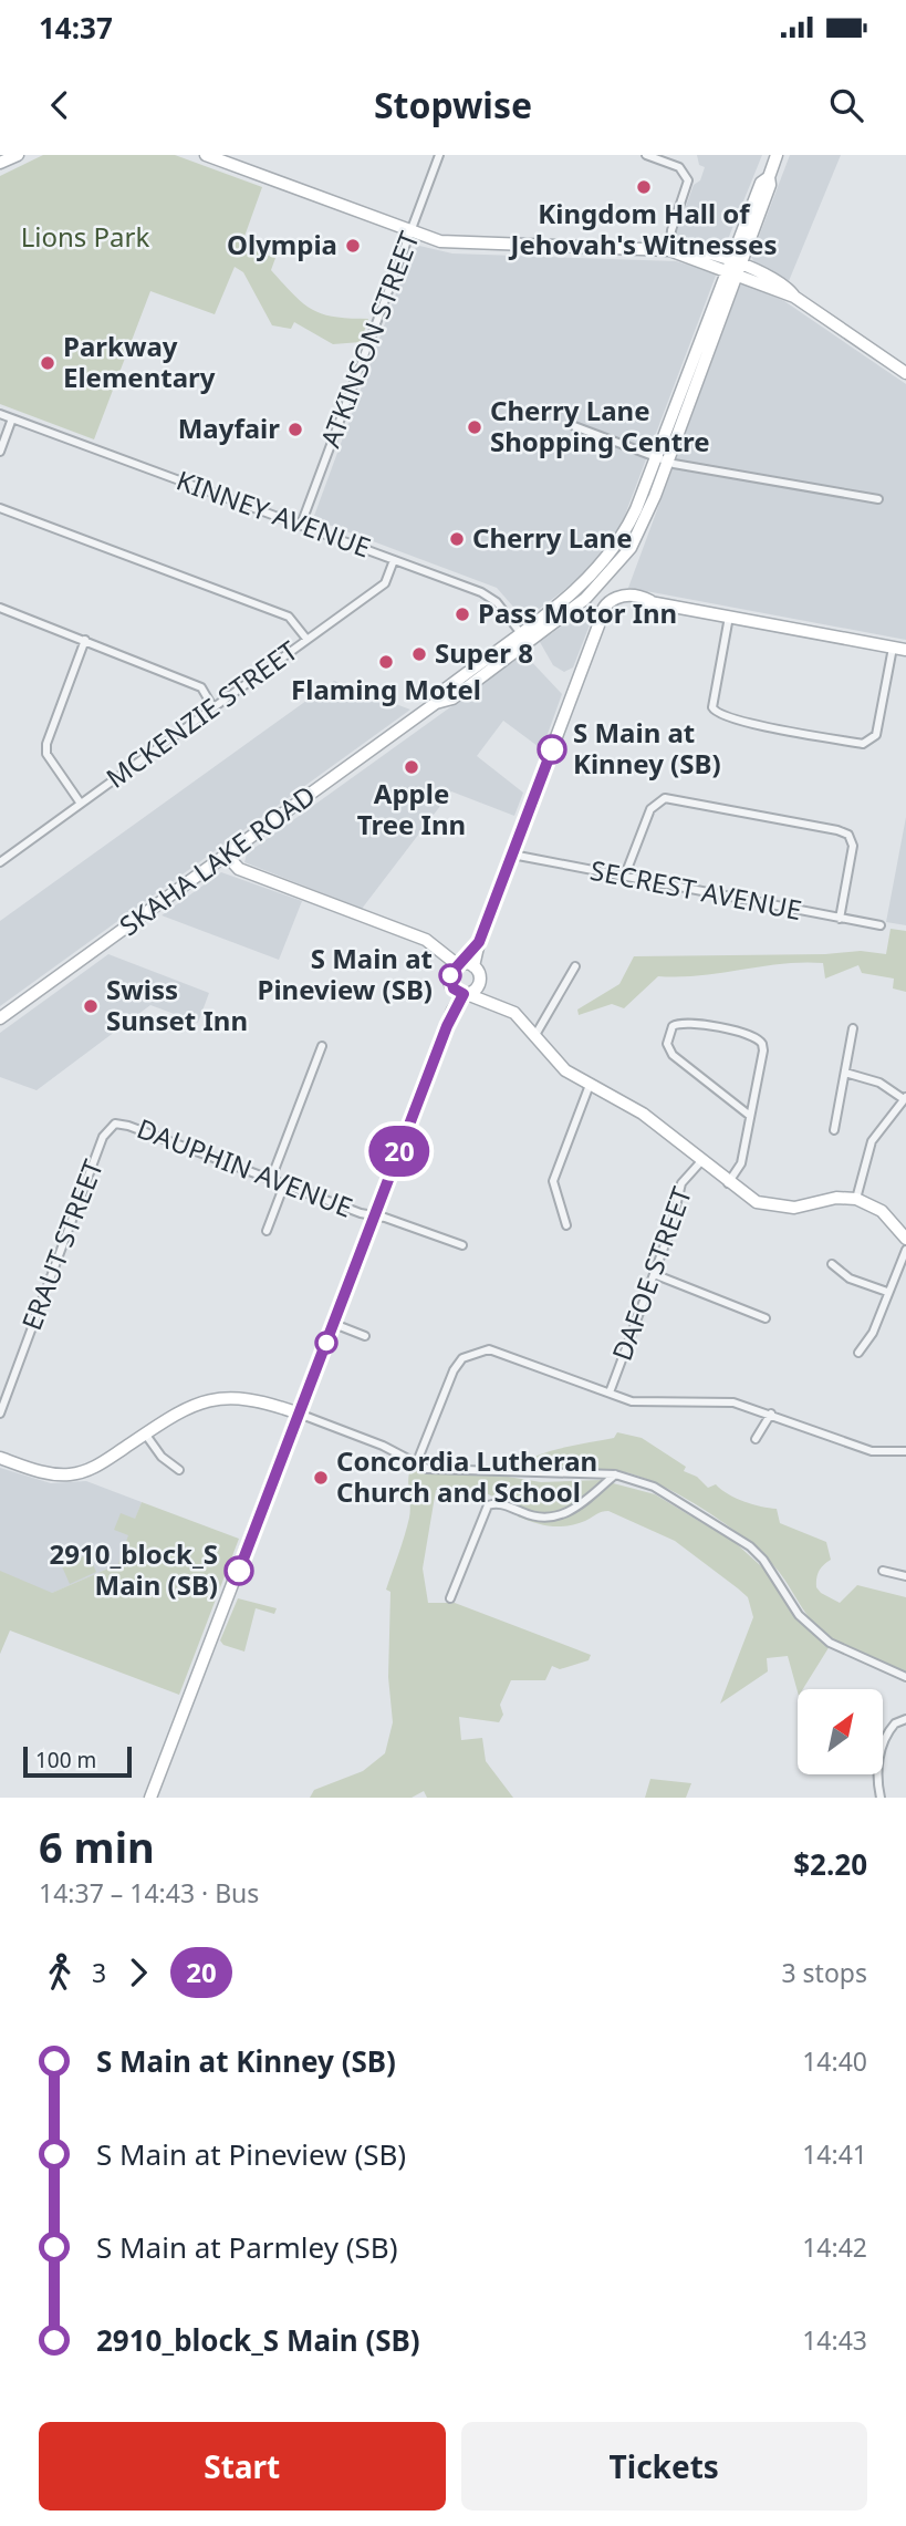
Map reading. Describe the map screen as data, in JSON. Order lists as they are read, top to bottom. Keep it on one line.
{"streets":{"street":["ATKINSON STREET","KINNEY AVENUE","MCKENZIE STREET","SKAHA LAKE ROAD","SECREST AVENUE","DAUPHIN AVENUE","ERAUT STREET","DAFOE STREET"]},"crossings":[["ATKINSON STREET","KINNEY AVENUE"],["KINNEY AVENUE","MCKENZIE STREET"],["KINNEY AVENUE","SKAHA LAKE ROAD"],["DAUPHIN AVENUE","ERAUT STREET"]],"parks":["Lions Park"],"places":["Kingdom Hall of Jehovah's Witnesses","Olympia","Parkway Elementary","Cherry Lane Shopping Centre","Mayfair","Cherry Lane","Pass Motor Inn","Super 8","Flaming Motel","S Main at Kinney (SB)","Apple Tree Inn","S Main at Pineview (SB)","Swiss Sunset Inn","Concordia Lutheran Church and School","2910_block_S Main (SB)"],"lines":["bus line 20"],"scale_bar":"100 m","north":"top right","page":{"status":"14:37","header":"Stopwise","on_map":"20","scale":"100 m","heading":["6 min","14:37 – 14:43 · Bus","$2.20"],"legs":["3","20","3 stops"],"list":[{"name":"S Main at Kinney (SB)","value":"14:40"},{"name":"S Main at Pineview (SB)","value":"14:41"},{"name":"S Main at Parmley (SB)","value":"14:42"},{"name":"2910_block_S Main (SB)","value":"14:43"}],"buttons":["Start","Tickets"]}}
